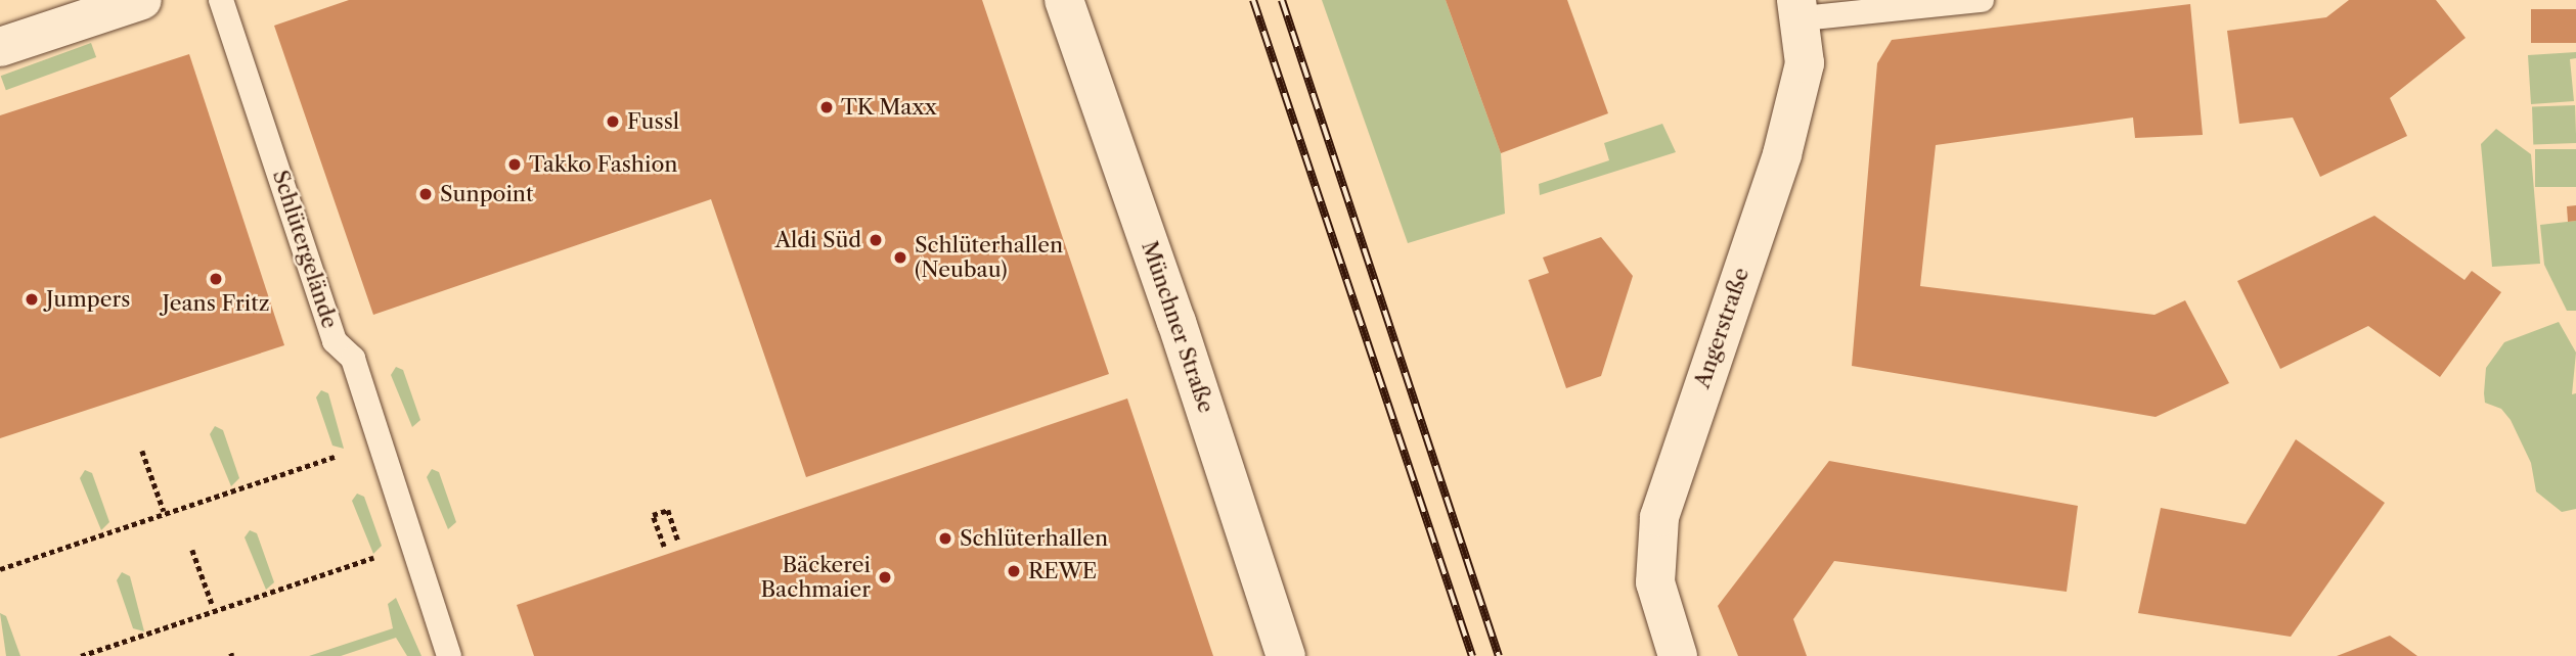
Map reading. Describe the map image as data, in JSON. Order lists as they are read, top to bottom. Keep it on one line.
{"streets":{"street":["Münchner Straße","Angerstraße"],"lane":["Schlütergelände"]},"places":["TK Maxx","Fussl","Takko Fashion","Sunpoint","Aldi Süd","Schlüterhallen (Neubau)","Jeans Fritz","Jumpers","Schlüterhallen","REWE","Bäckerei Bachmaier"]}
